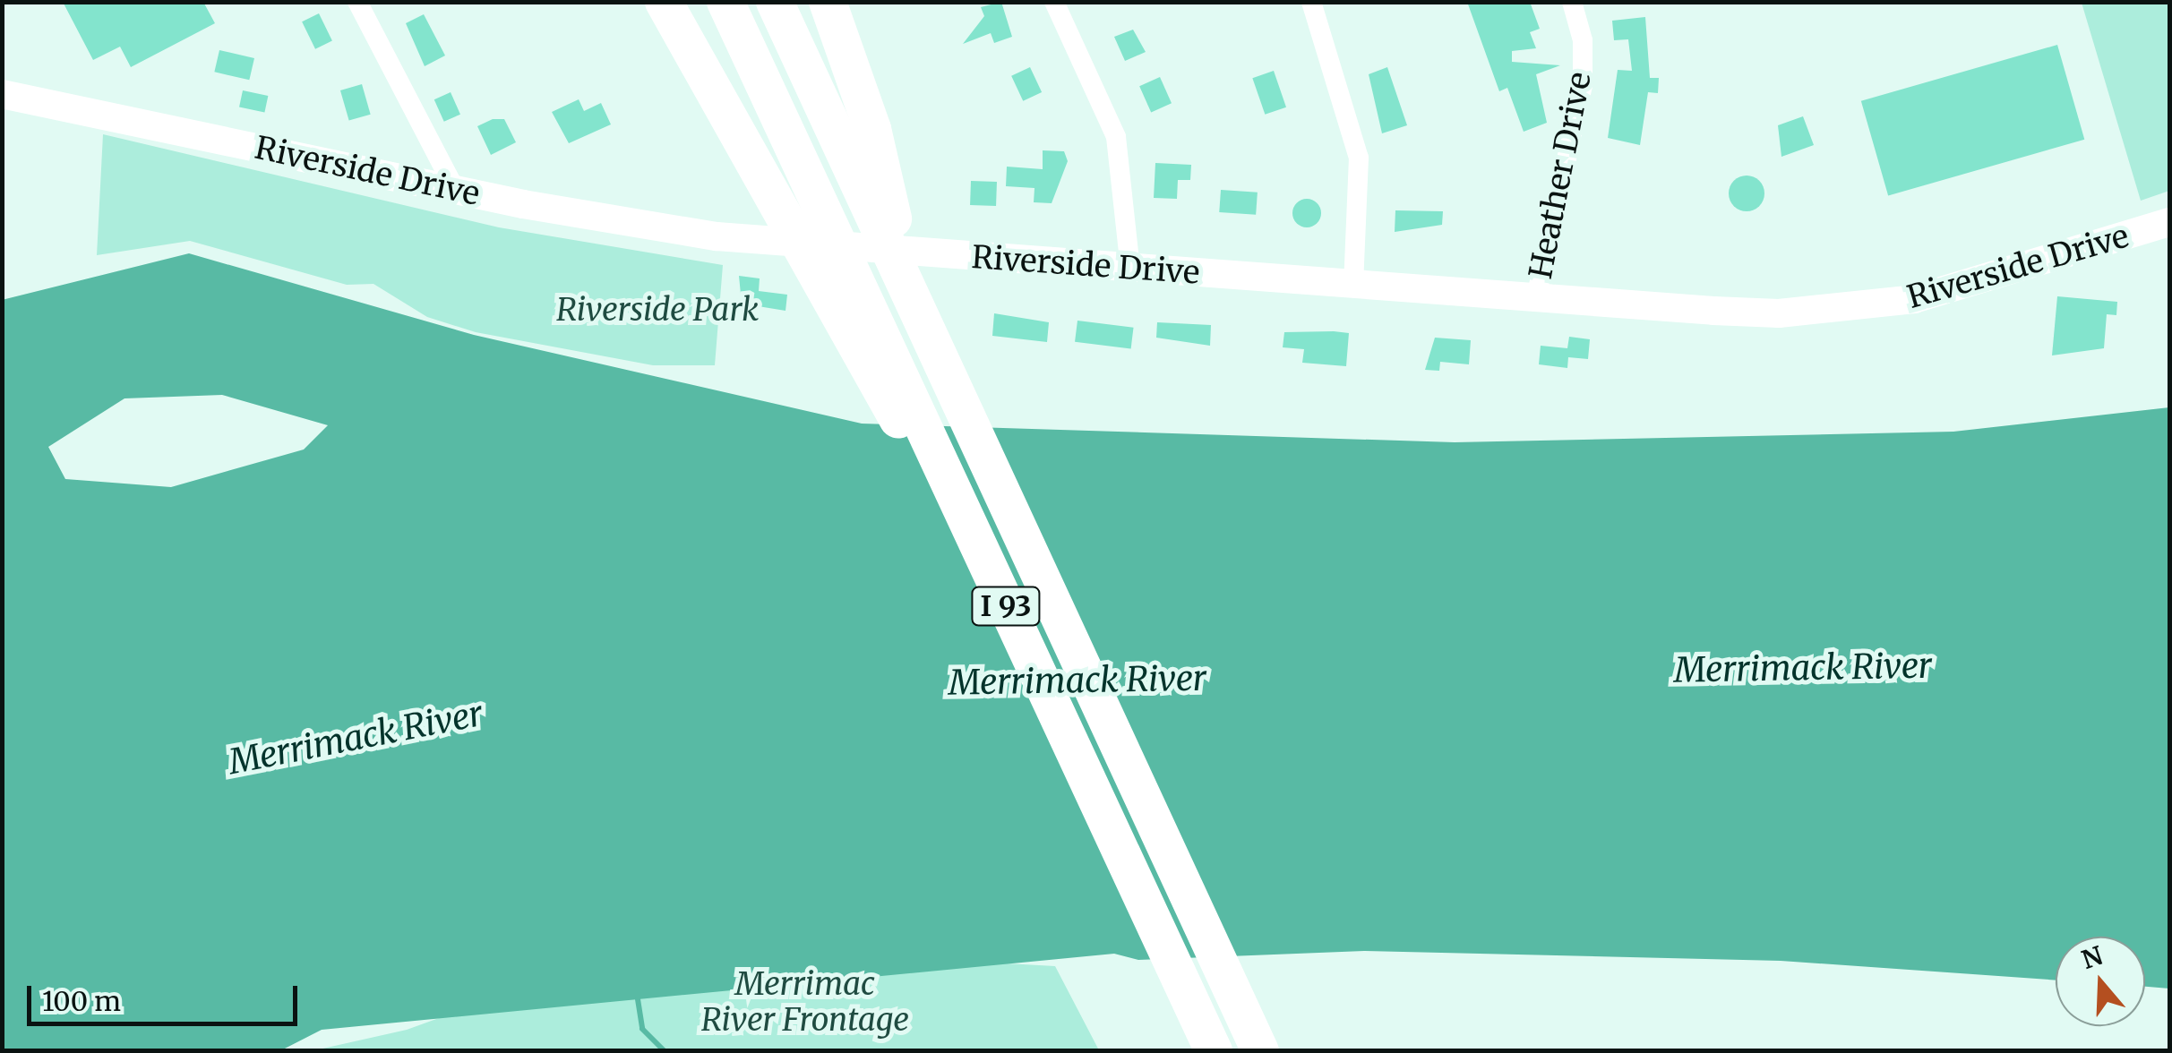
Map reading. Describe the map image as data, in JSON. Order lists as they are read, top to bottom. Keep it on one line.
{"streets":{"highway":["I 93"],"main road":["Riverside Drive"],"street":["Heather Drive"]},"crossings":[["Riverside Drive","Heather Drive"]],"water":["Merrimack River"],"parks":["Riverside Park","Merrimac River Frontage"],"scale_bar":"100 m","north":"top"}
